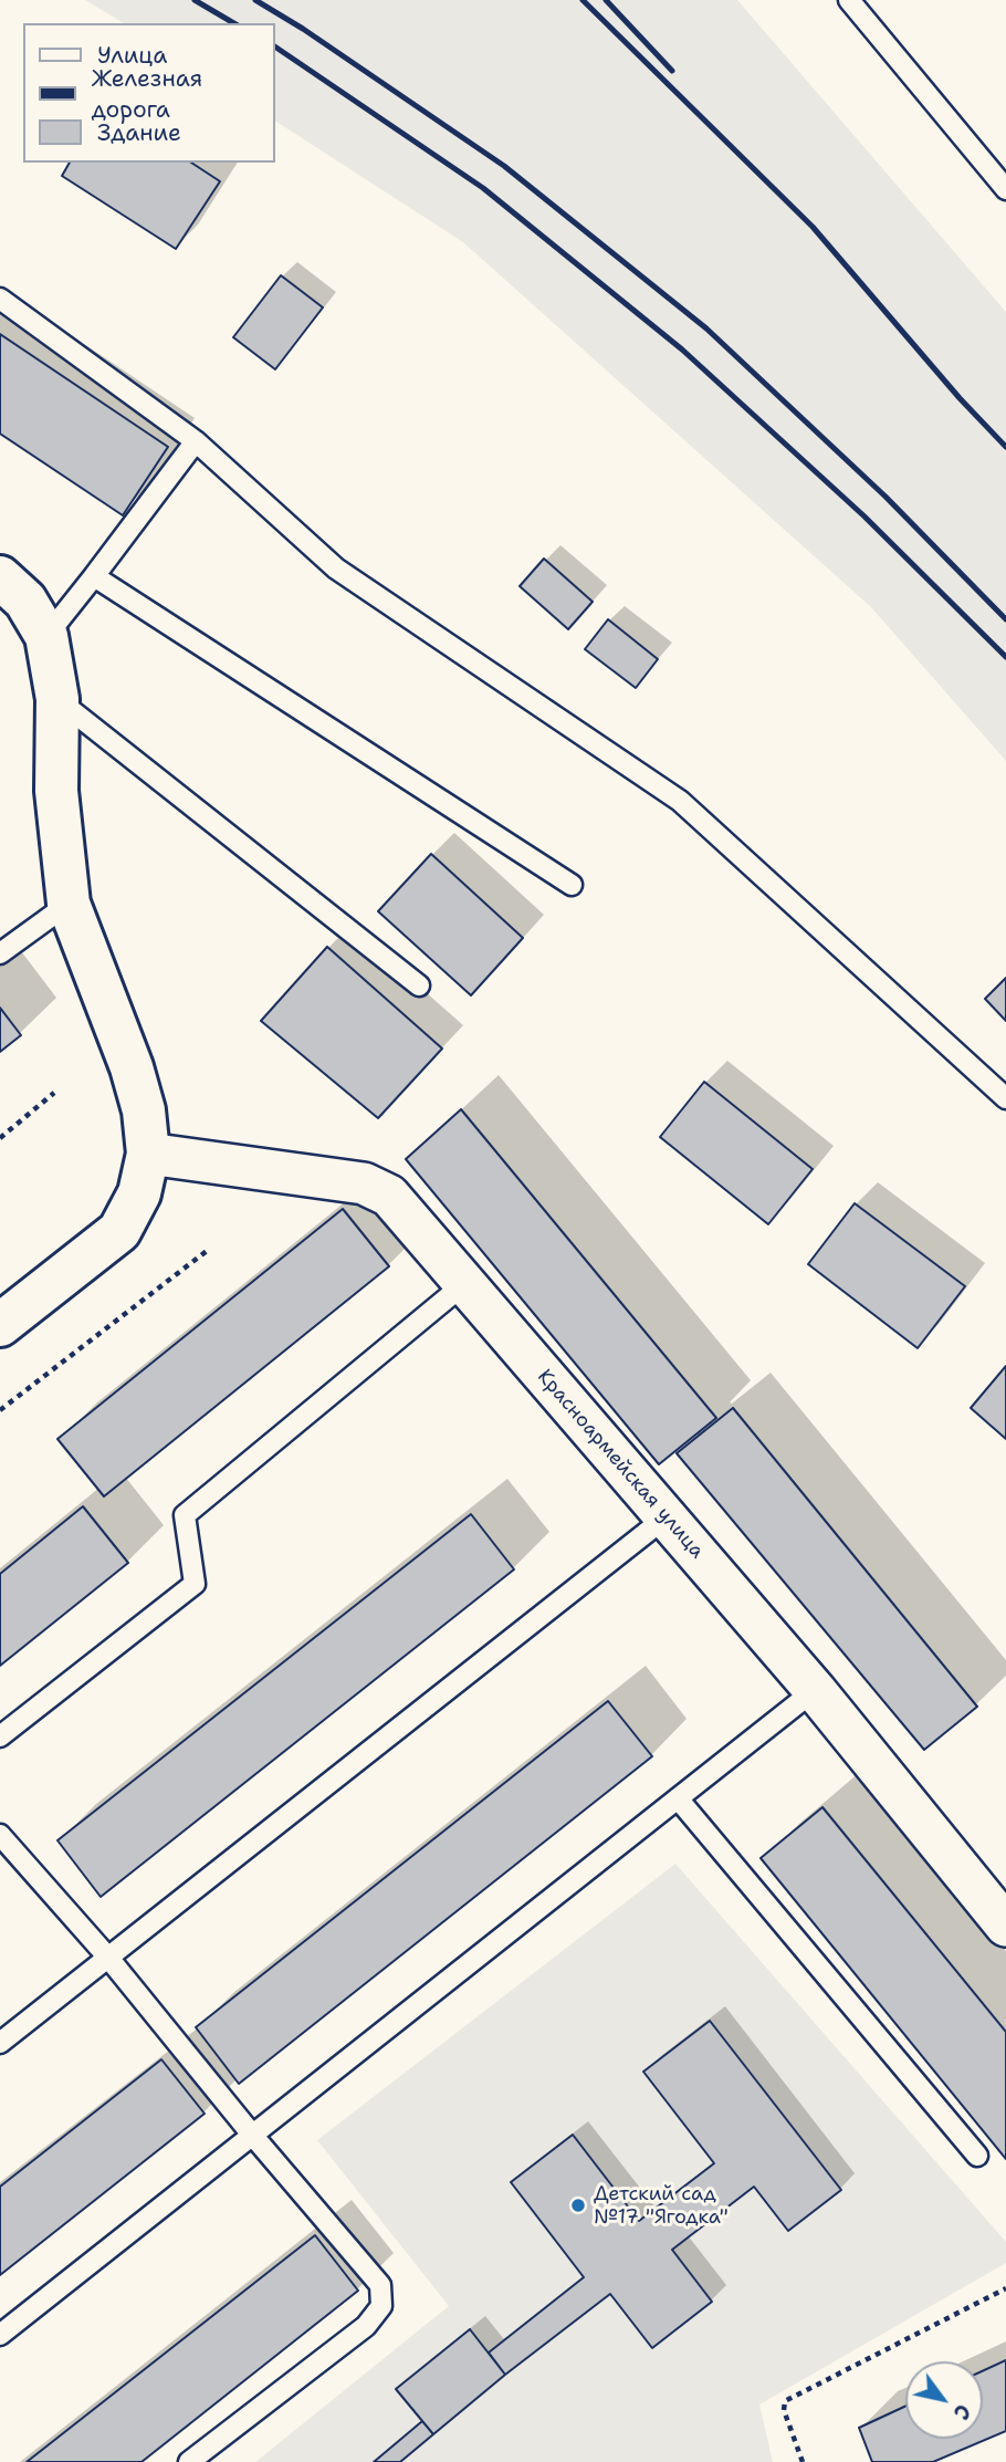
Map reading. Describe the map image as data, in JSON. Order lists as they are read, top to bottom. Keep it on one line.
{"streets":{"street":["Красноармейская улица"]},"places":["Детский сад №17 \"Ягодка\""],"legend":["Улица","Железная дорога","Здание"],"north":"bottom right"}
